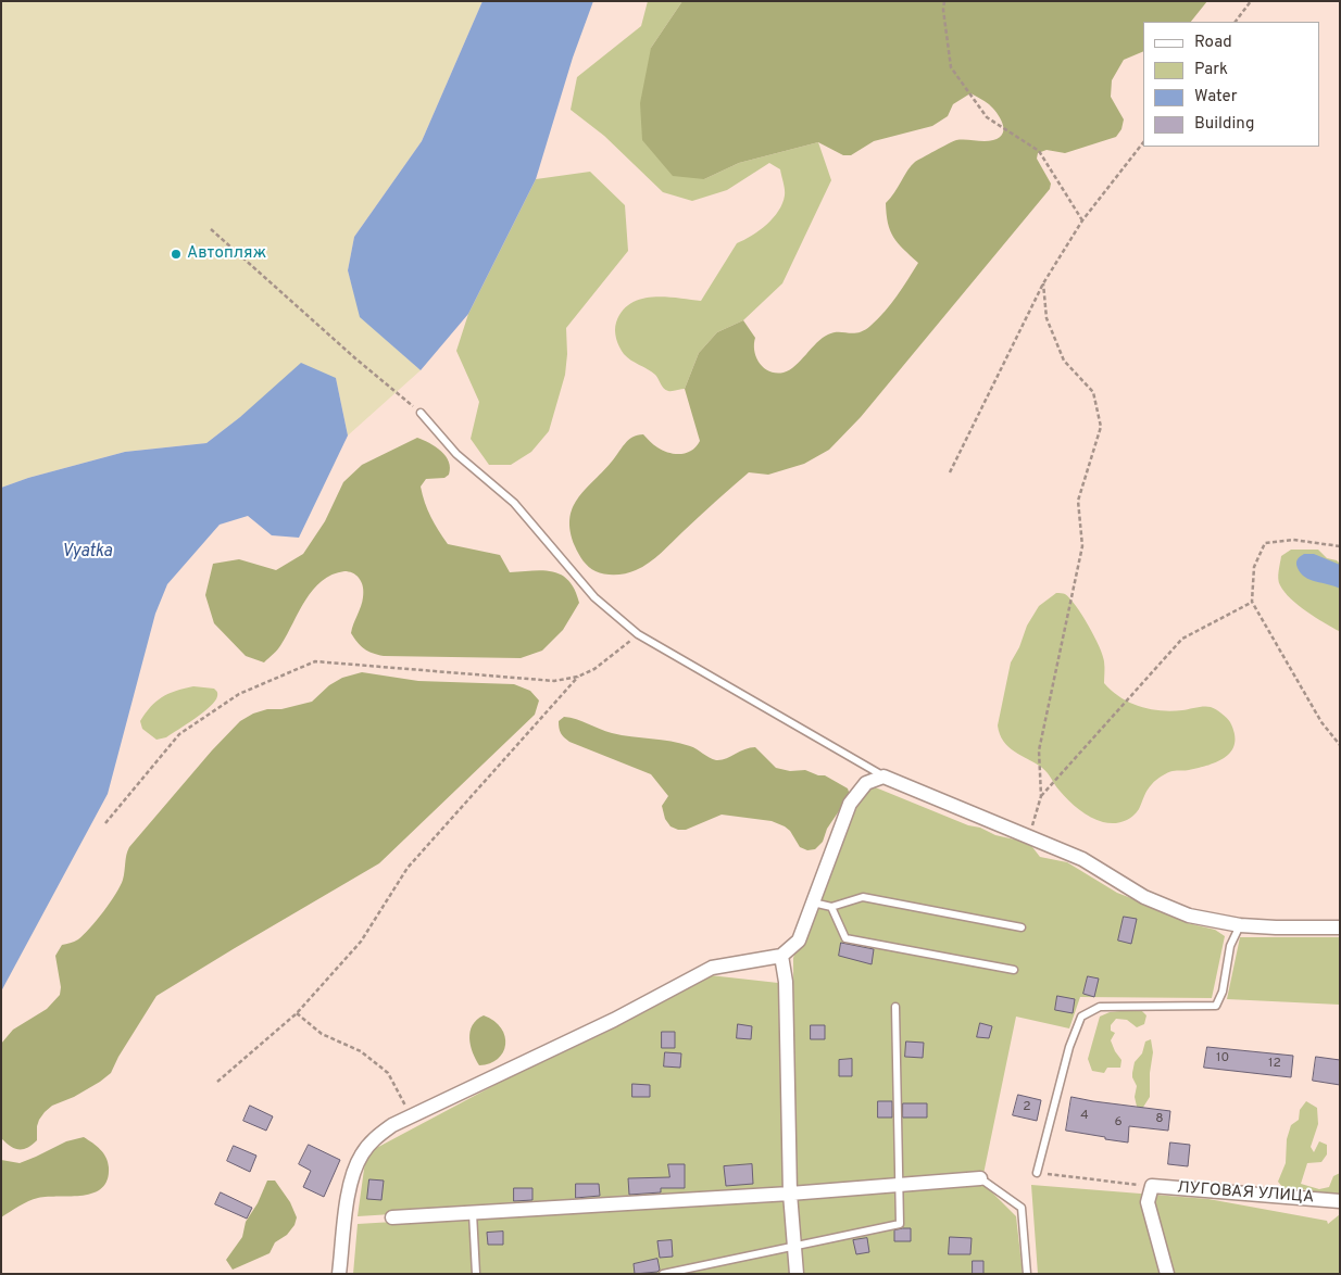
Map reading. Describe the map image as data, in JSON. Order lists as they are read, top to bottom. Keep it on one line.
{"streets":{"street":["ЛУГОВАЯ УЛИЦА"]},"water":["Vyatka"],"places":["Автопляж"],"house_numbers":["10","12","2","4","8","6"],"legend":["Road","Park","Water","Building"]}
